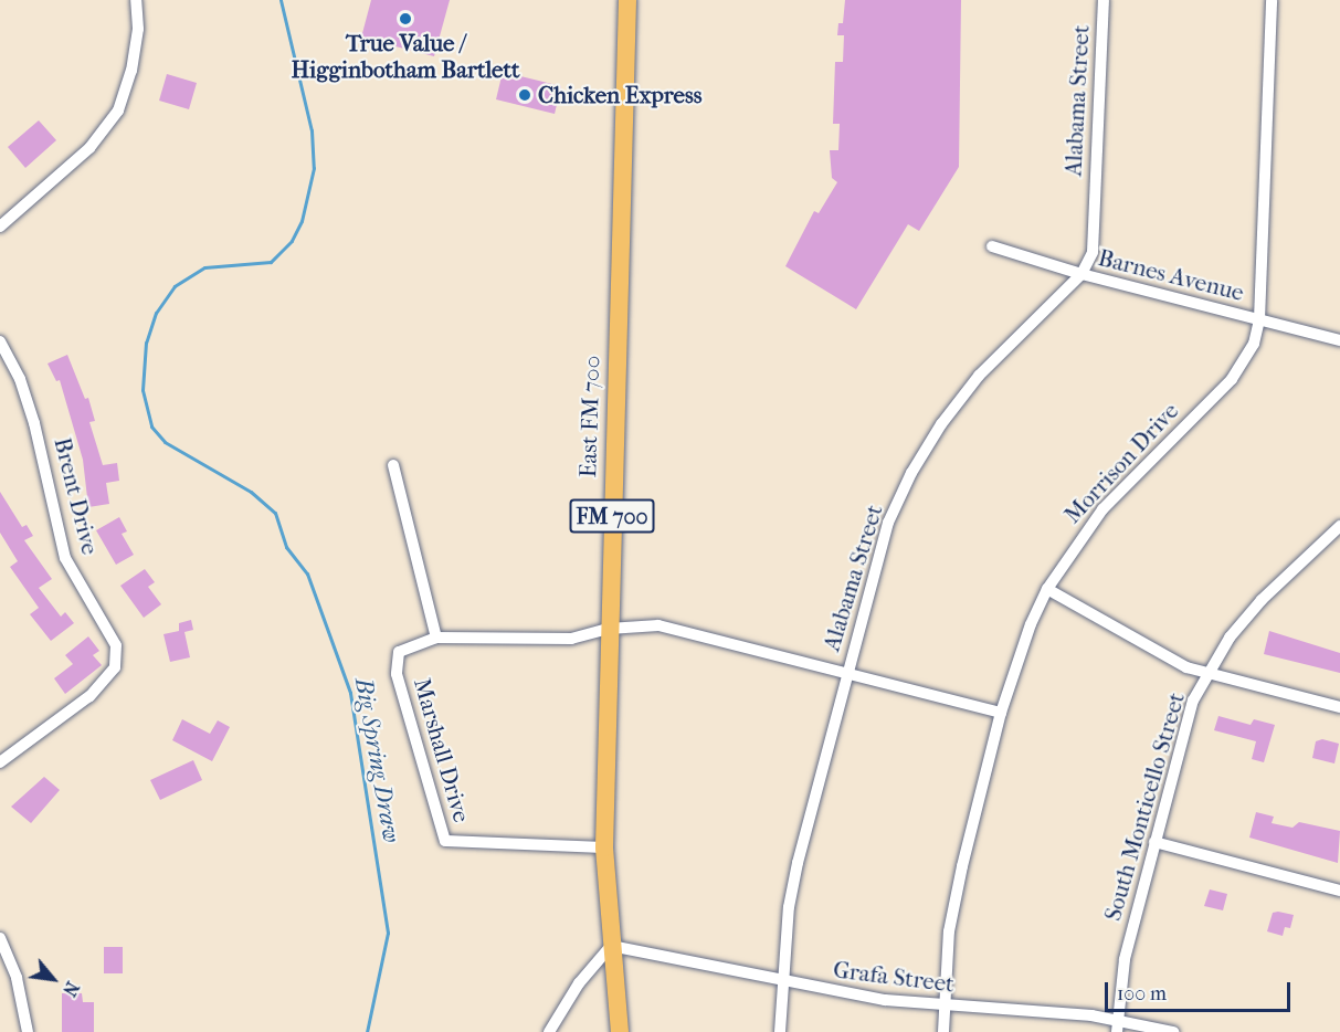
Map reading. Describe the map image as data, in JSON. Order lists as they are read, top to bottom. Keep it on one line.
{"streets":{"main road":["East FM 700","FM 700"],"street":["Alabama Street","Barnes Avenue","Morrison Drive","Brent Drive","Marshall Drive","South Monticello Street","Grafa Street"]},"crossings":[["Alabama Street","Barnes Avenue"],["Alabama Street","Grafa Street"],["Barnes Avenue","Morrison Drive"],["East FM 700","Marshall Drive"],["East FM 700","Grafa Street"],["Morrison Drive","Grafa Street"],["South Monticello Street","Grafa Street"]],"water":["Big Spring Draw"],"places":["True Value / Higginbotham Bartlett","Chicken Express"],"scale_bar":"100 m","north":"bottom right"}
